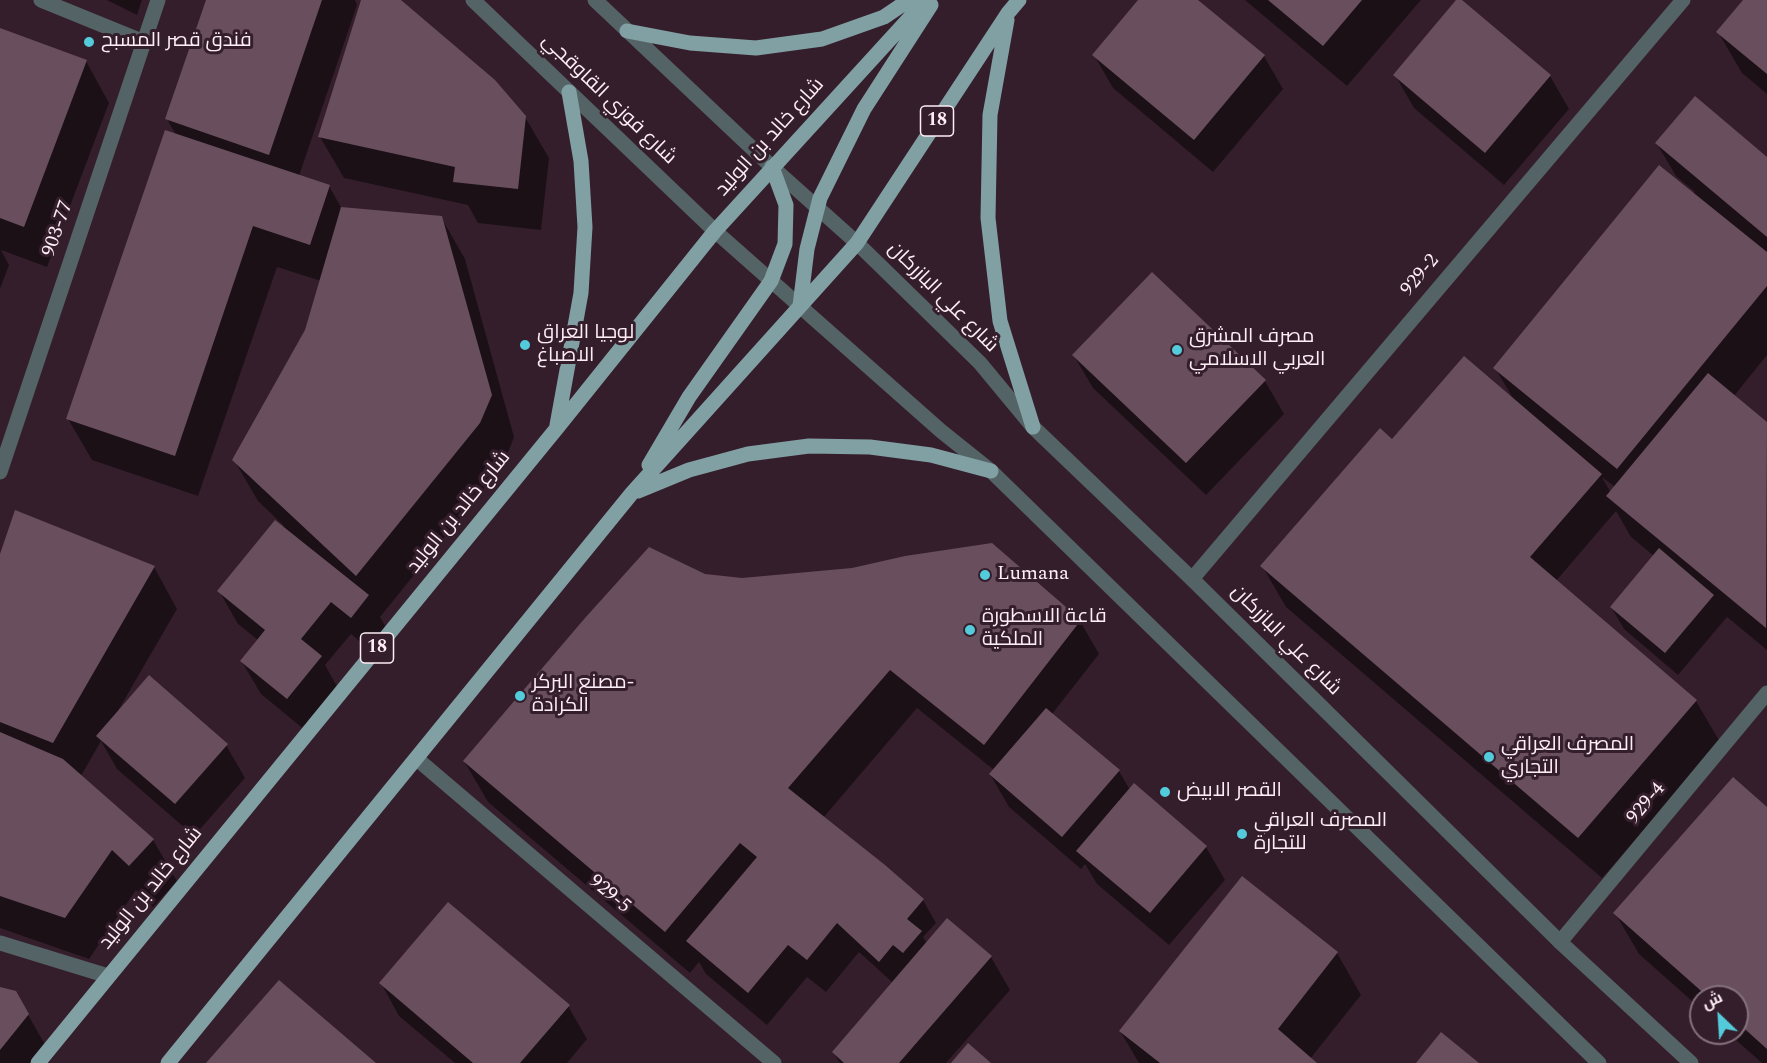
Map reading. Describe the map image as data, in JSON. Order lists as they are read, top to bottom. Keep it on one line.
{"streets":{"main road":["18","شارع خالد بن الوليد"],"street":["شارع فوزي القاوقجي","903-77","929-2","شارع علي البازركان","929-4","929-5"]},"crossings":[["شارع فوزي القاوقجي","18"],["شارع فوزي القاوقجي","شارع خالد بن الوليد"],["18","شارع علي البازركان"],["18","929-5"],["شارع خالد بن الوليد","شارع علي البازركان"],["929-2","شارع علي البازركان"],["شارع علي البازركان","929-4"]],"places":["فندق قصر المسبح","لوجيا العراق الاصباغ","مصرف المشرق العربي الاسلامي","Lumana","قاعة الاسطورة الملكية","مصنع البركر- الكرادة","المصرف العراقي التجاري","القصر الابيض","المصرف العراقي للتجارة"],"north":"top left"}
